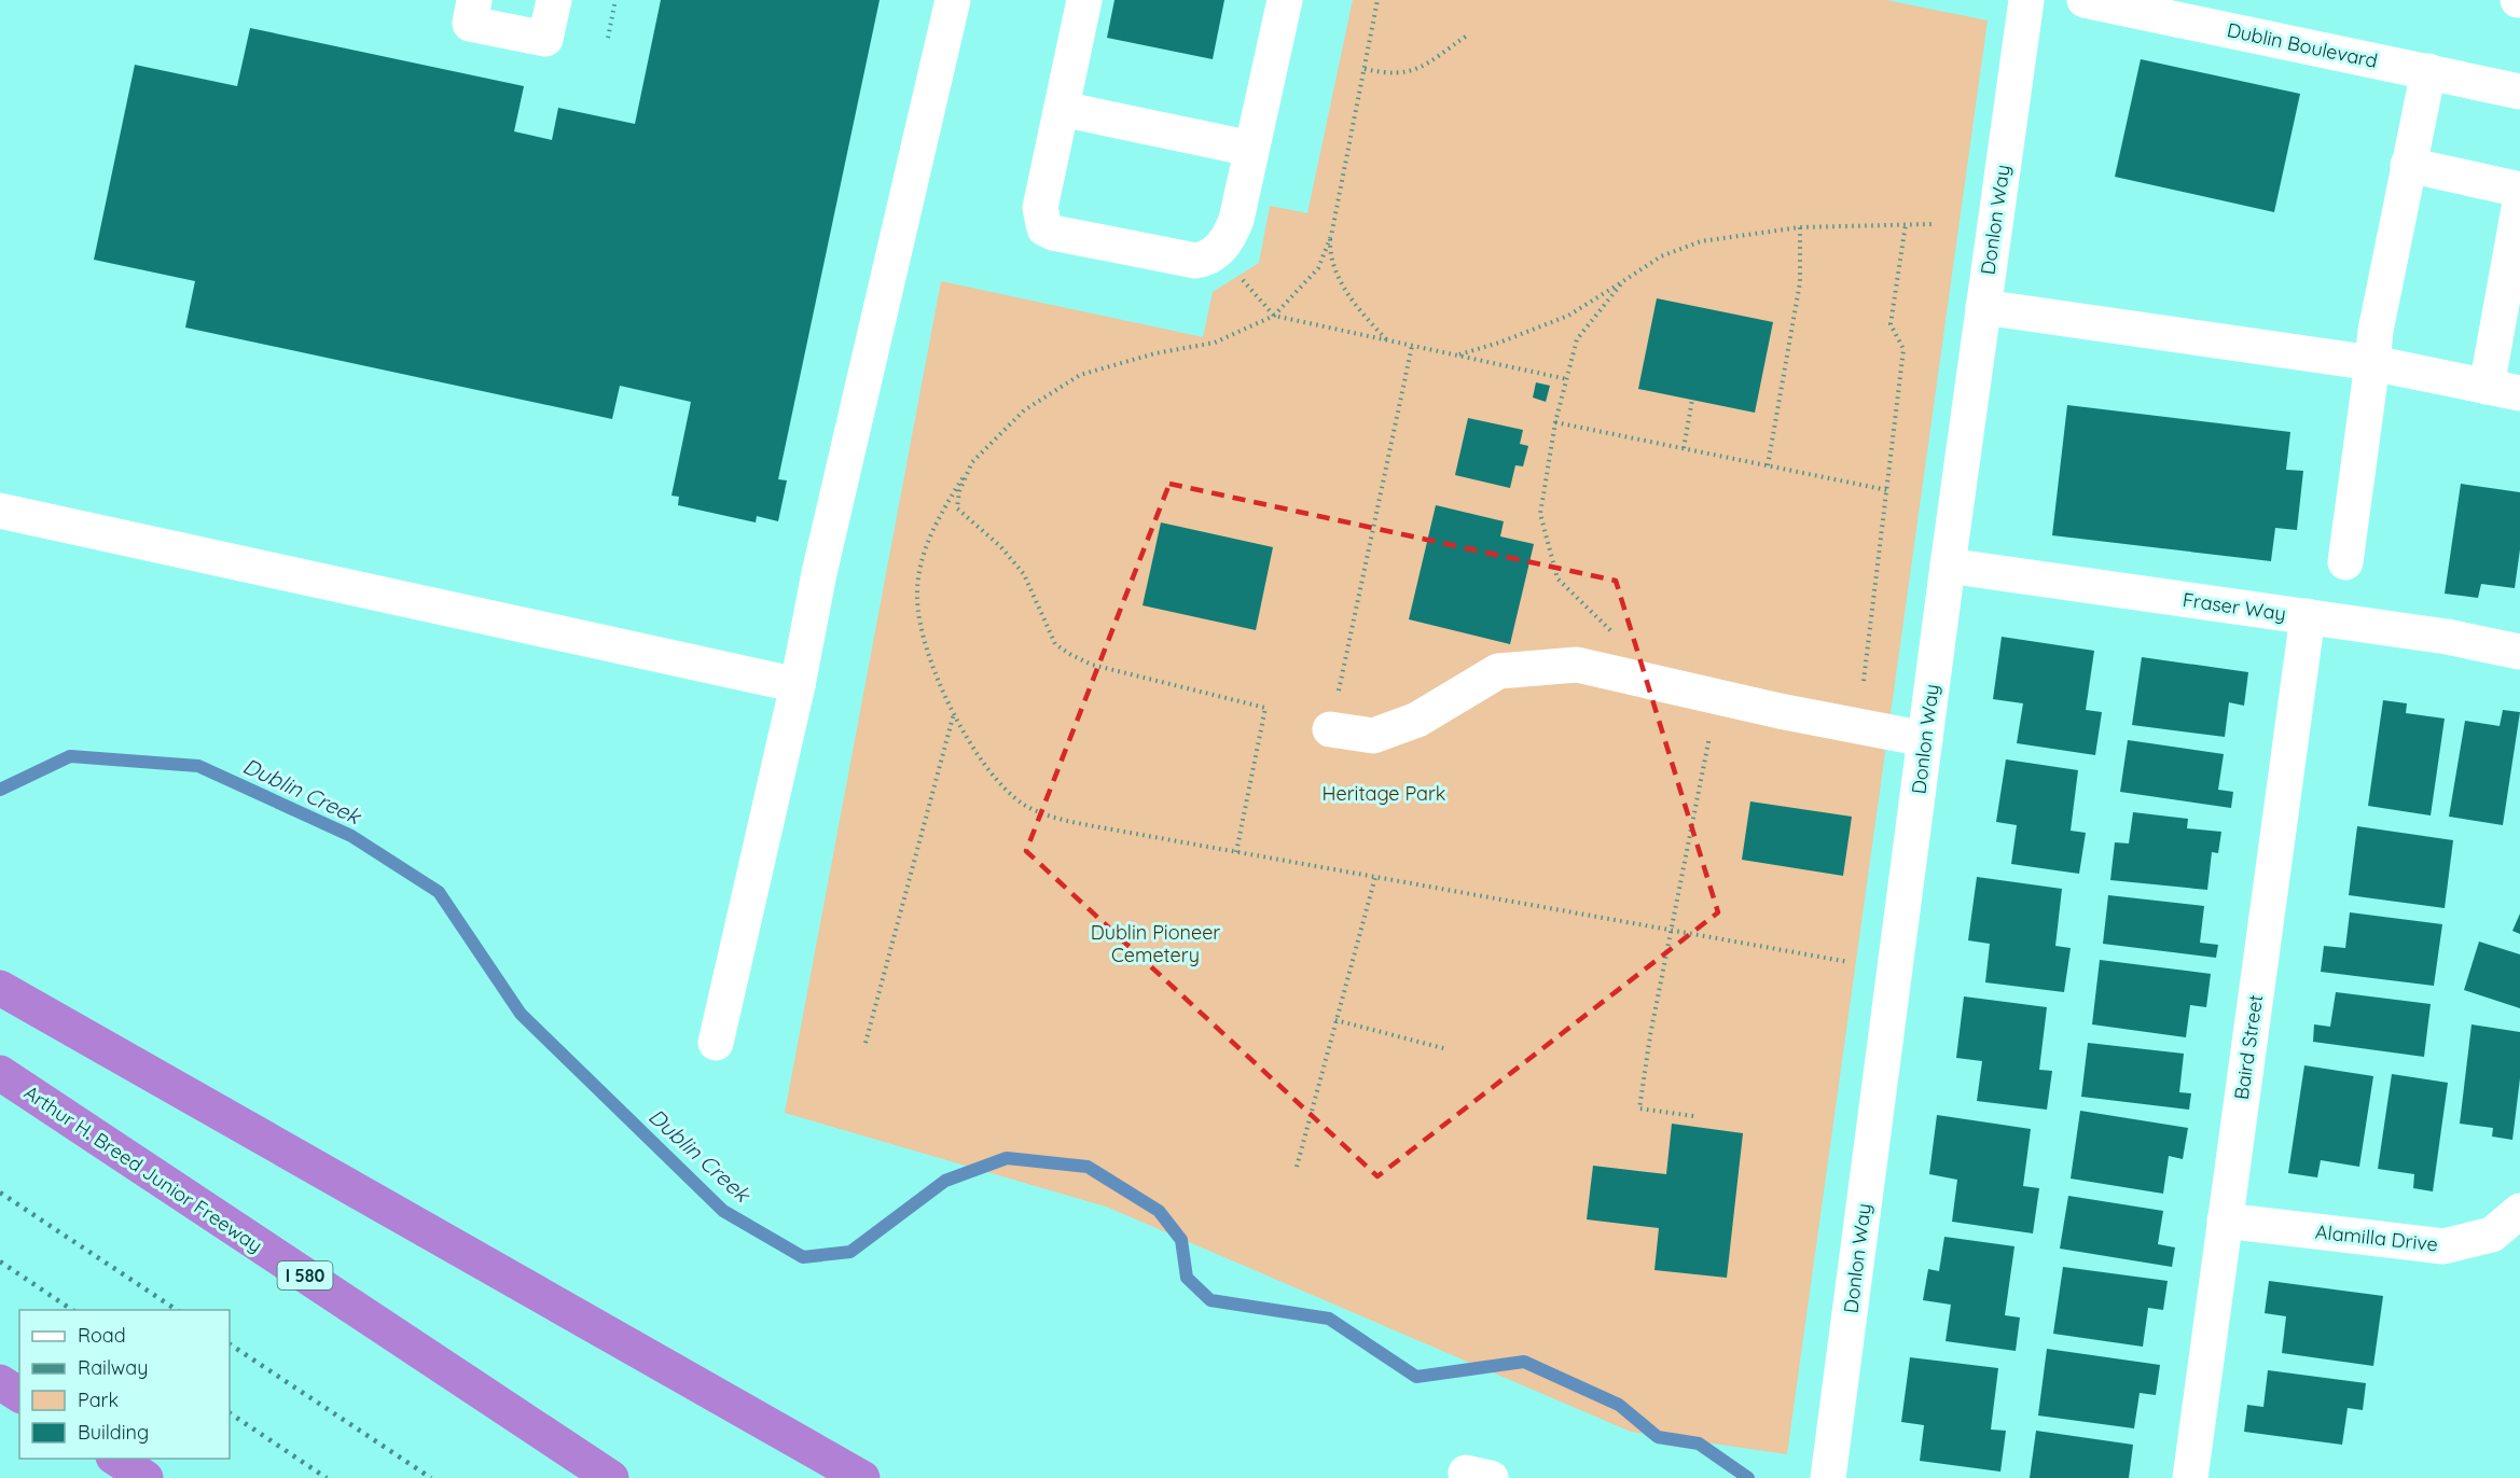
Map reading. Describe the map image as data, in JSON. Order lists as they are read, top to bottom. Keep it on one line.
{"streets":{"highway":["Arthur H. Breed Junior Freeway","I 580"],"street":["Dublin Boulevard","Donlon Way","Fraser Way","Baird Street","Alamilla Drive"]},"crossings":[["Donlon Way","Fraser Way"],["Fraser Way","Baird Street"],["Baird Street","Alamilla Drive"]],"water":["Dublin Creek"],"parks":["Heritage Park","Dublin Pioneer Cemetery"],"legend":["Road","Railway","Park","Building"]}
